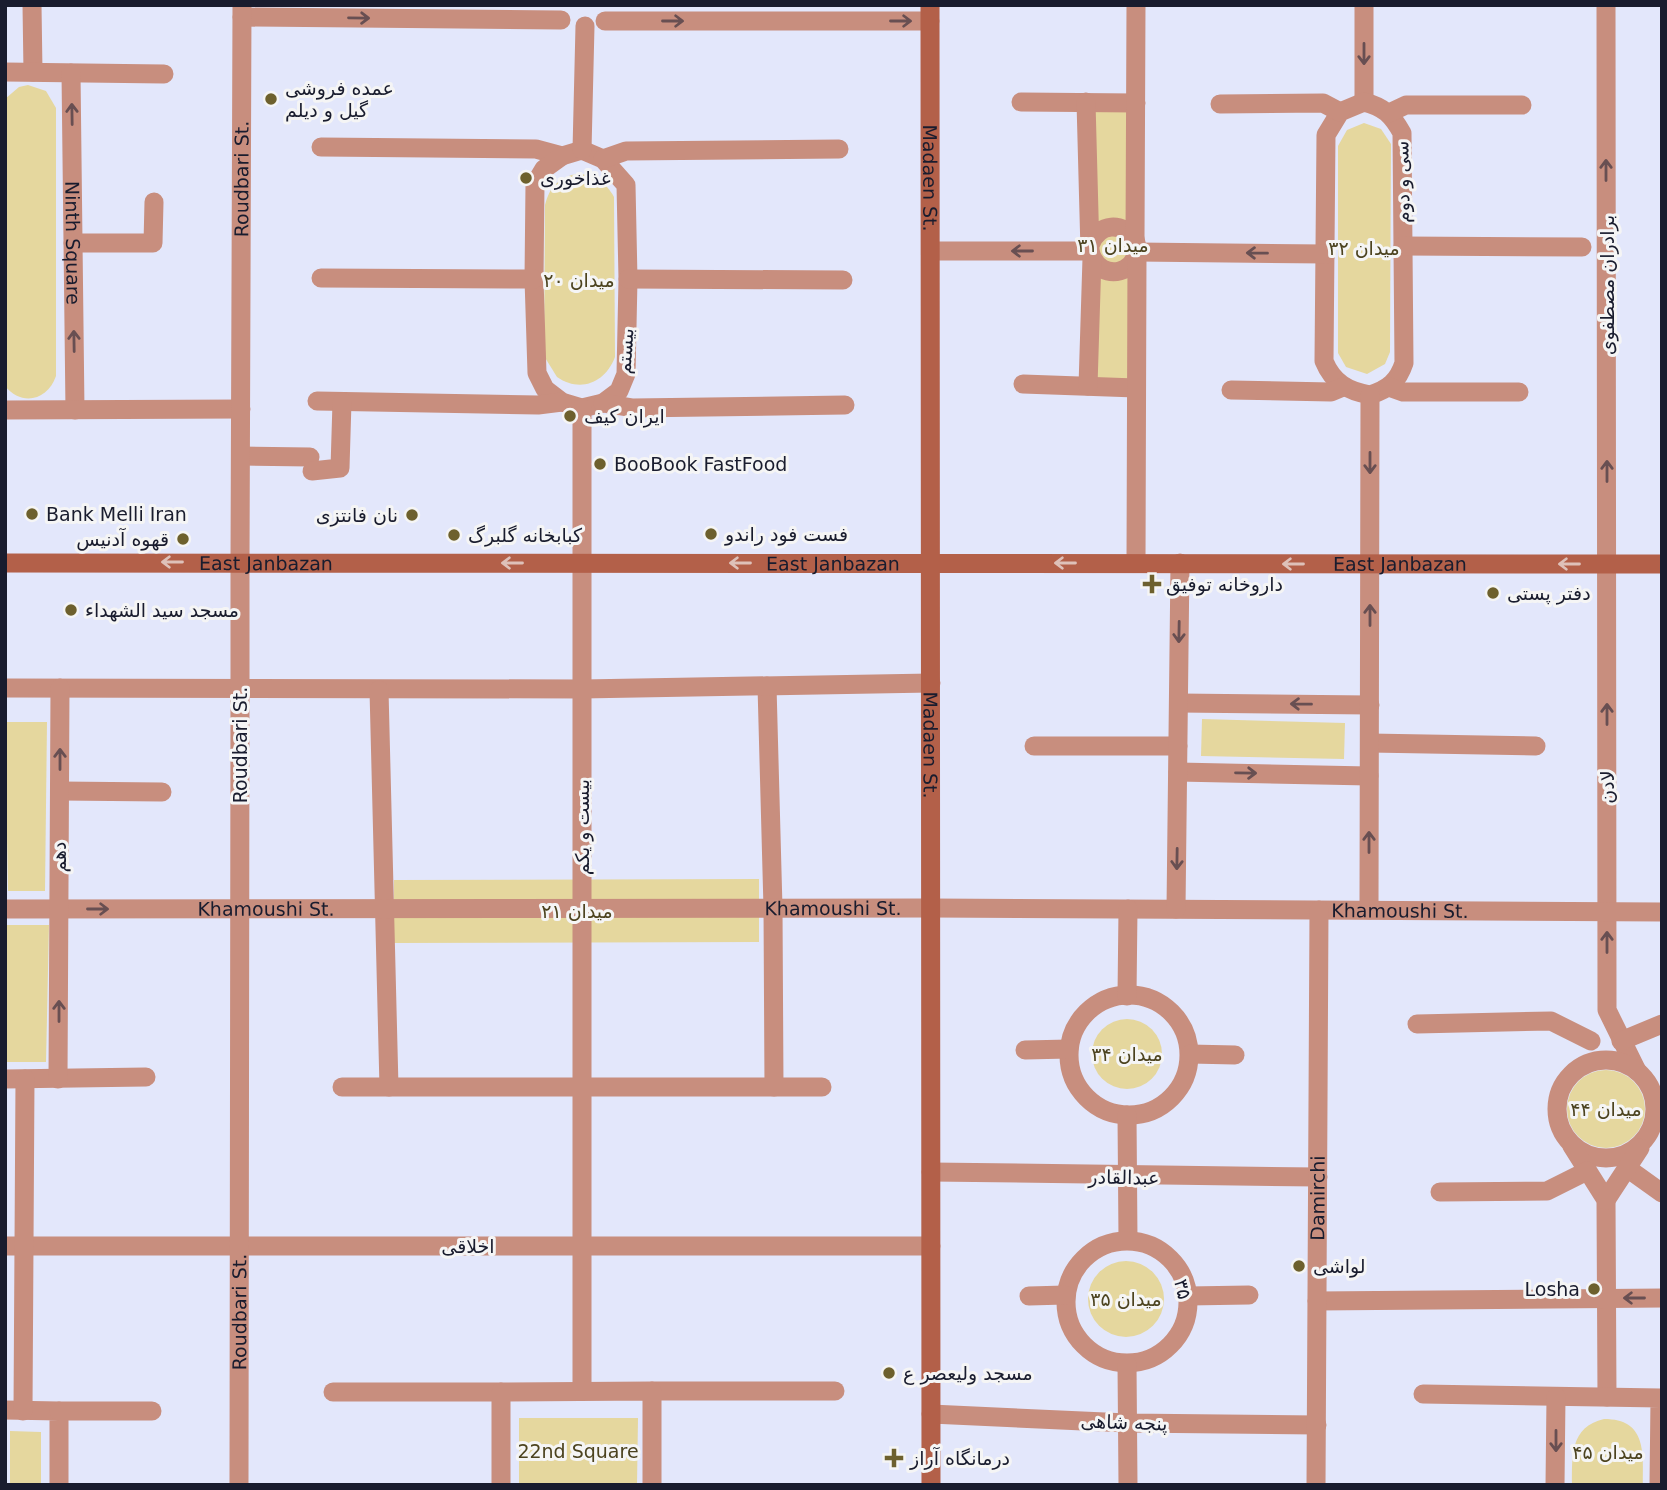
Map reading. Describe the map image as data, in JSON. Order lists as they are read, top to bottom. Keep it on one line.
{"streets":{"main road":["Madaen St.","East Janbazan"],"street":["Roudbari St.","سی و دوم","Ninth Square","برادران مصطفوی","بیستم","لادن","بیست و یکم","دهم","Khamoushi St.","عبدالقادر","Damirchi","اخلاقی","۳۵","پنجه شاهی"]},"crossings":[["Roudbari St.","East Janbazan"],["Roudbari St.","Khamoushi St."],["Roudbari St.","اخلاقی"],["Madaen St.","East Janbazan"],["Madaen St.","Khamoushi St."],["Madaen St.","عبدالقادر"],["Madaen St.","اخلاقی"],["Madaen St.","پنجه شاهی"],["برادران مصطفوی","East Janbazan"],["برادران مصطفوی","لادن"],["East Janbazan","لادن"],["East Janbazan","بیست و یکم"],["لادن","Khamoushi St."],["بیست و یکم","Khamoushi St."],["بیست و یکم","اخلاقی"],["دهم","Khamoushi St."],["Khamoushi St.","Damirchi"],["عبدالقادر","Damirchi"],["Damirchi","پنجه شاهی"]],"one_way":["Ninth Square","برادران مصطفوی","East Janbazan","لادن","دهم"],"parks":["میدان ۳۱","میدان ۳۲","میدان ۲۰","میدان ۲۱","میدان ۳۴","میدان ۴۴","میدان ۳۵","22nd Square","میدان ۴۵"],"places":{"other":["عمده فروشی گیل و دیلم","غذاخوری","ایران کیف","BooBook FastFood","Bank Melli Iran","نان فانتزی","فست فود راندو","کبابخانه گلبرگ","قهوه آدنیس","دفتر پستی","مسجد سید الشهداء","لواشی","Losha","مسجد ولیعصر ع"],"health":["داروخانه توفیق","درمانگاه آراز"]}}
